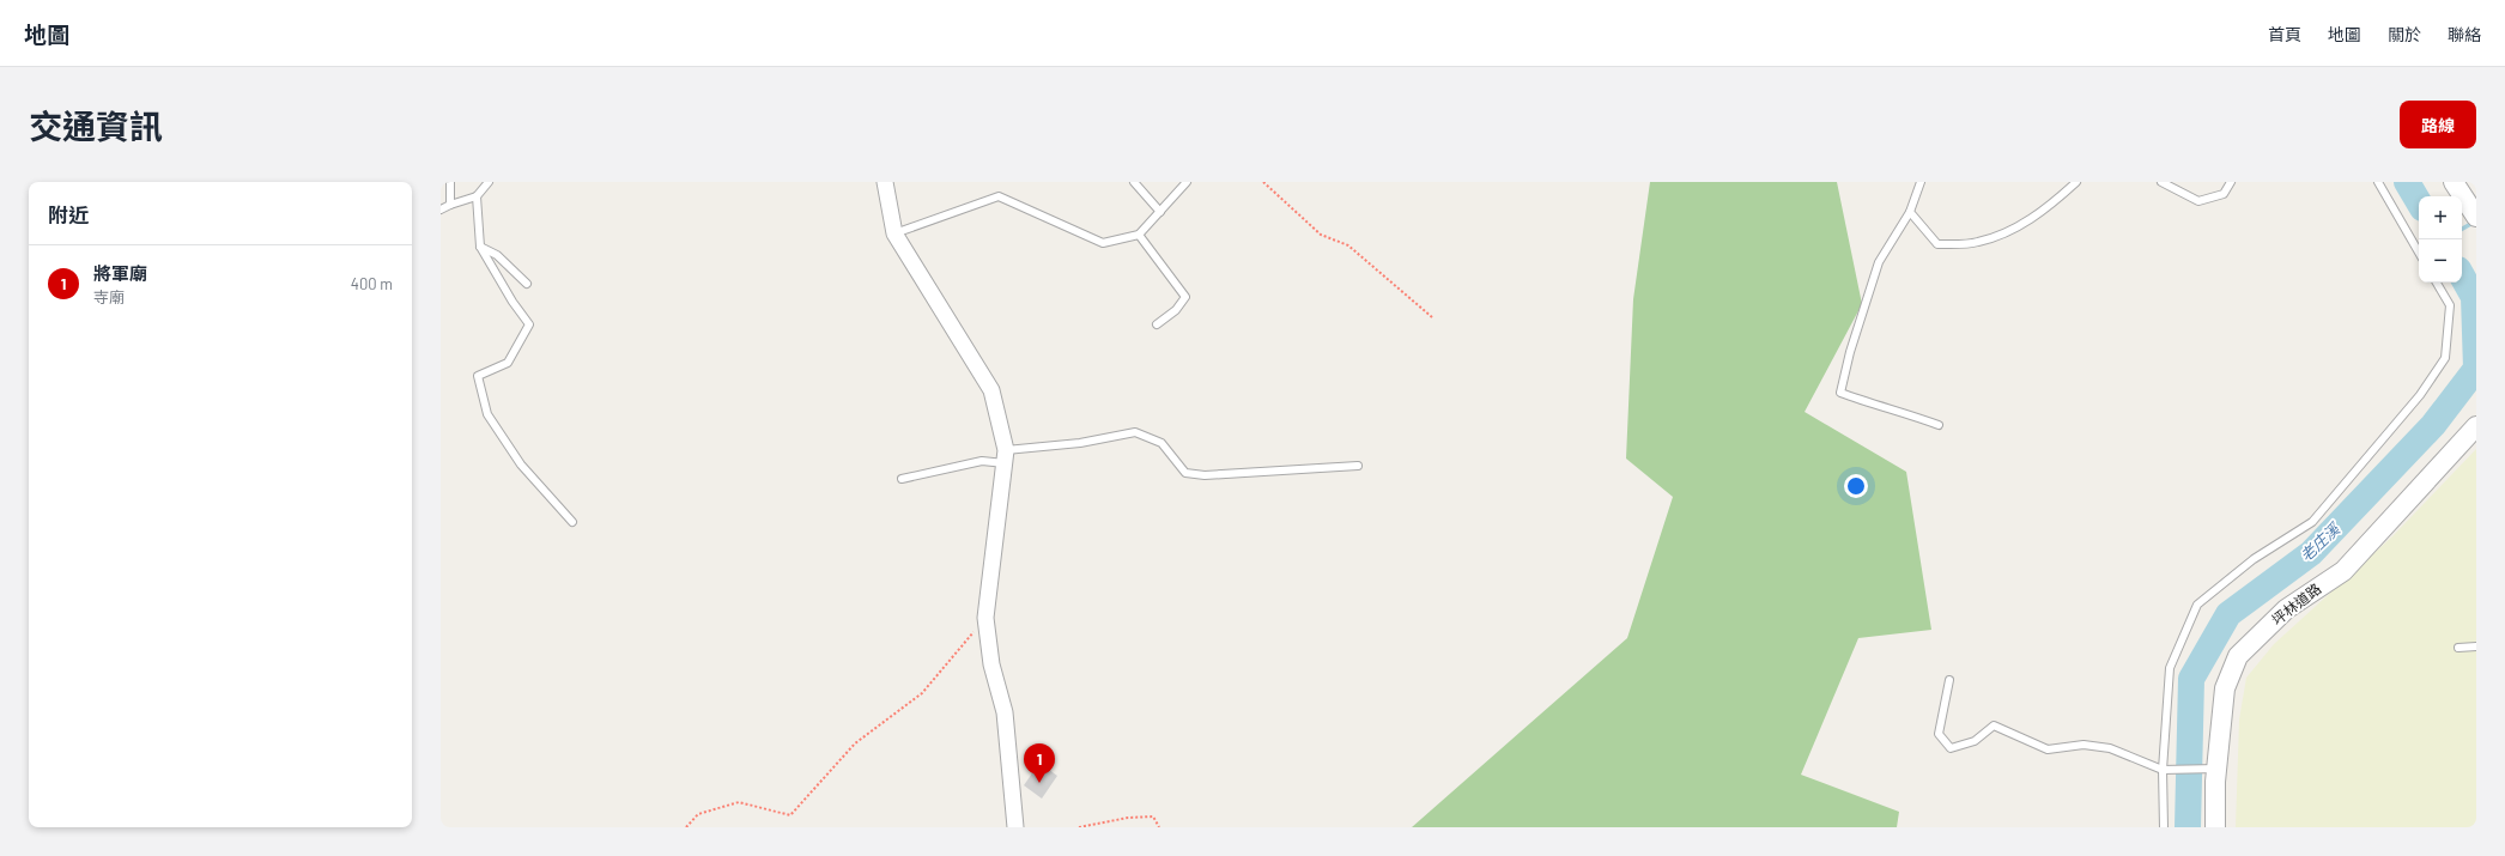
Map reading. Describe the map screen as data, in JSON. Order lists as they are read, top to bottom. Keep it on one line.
{"streets":{"street":["坪林道路"]},"water":["老庄溪"],"page":{"header":"地圖","nav":["首頁","地圖","關於","聯絡"],"title":"交通資訊","buttons":"路線","heading":"附近","map_buttons":["+","−"],"list":[{"mark":"1","name":"將軍廟","note":"寺廟","value":"400 m"}],"pins":"1"}}
